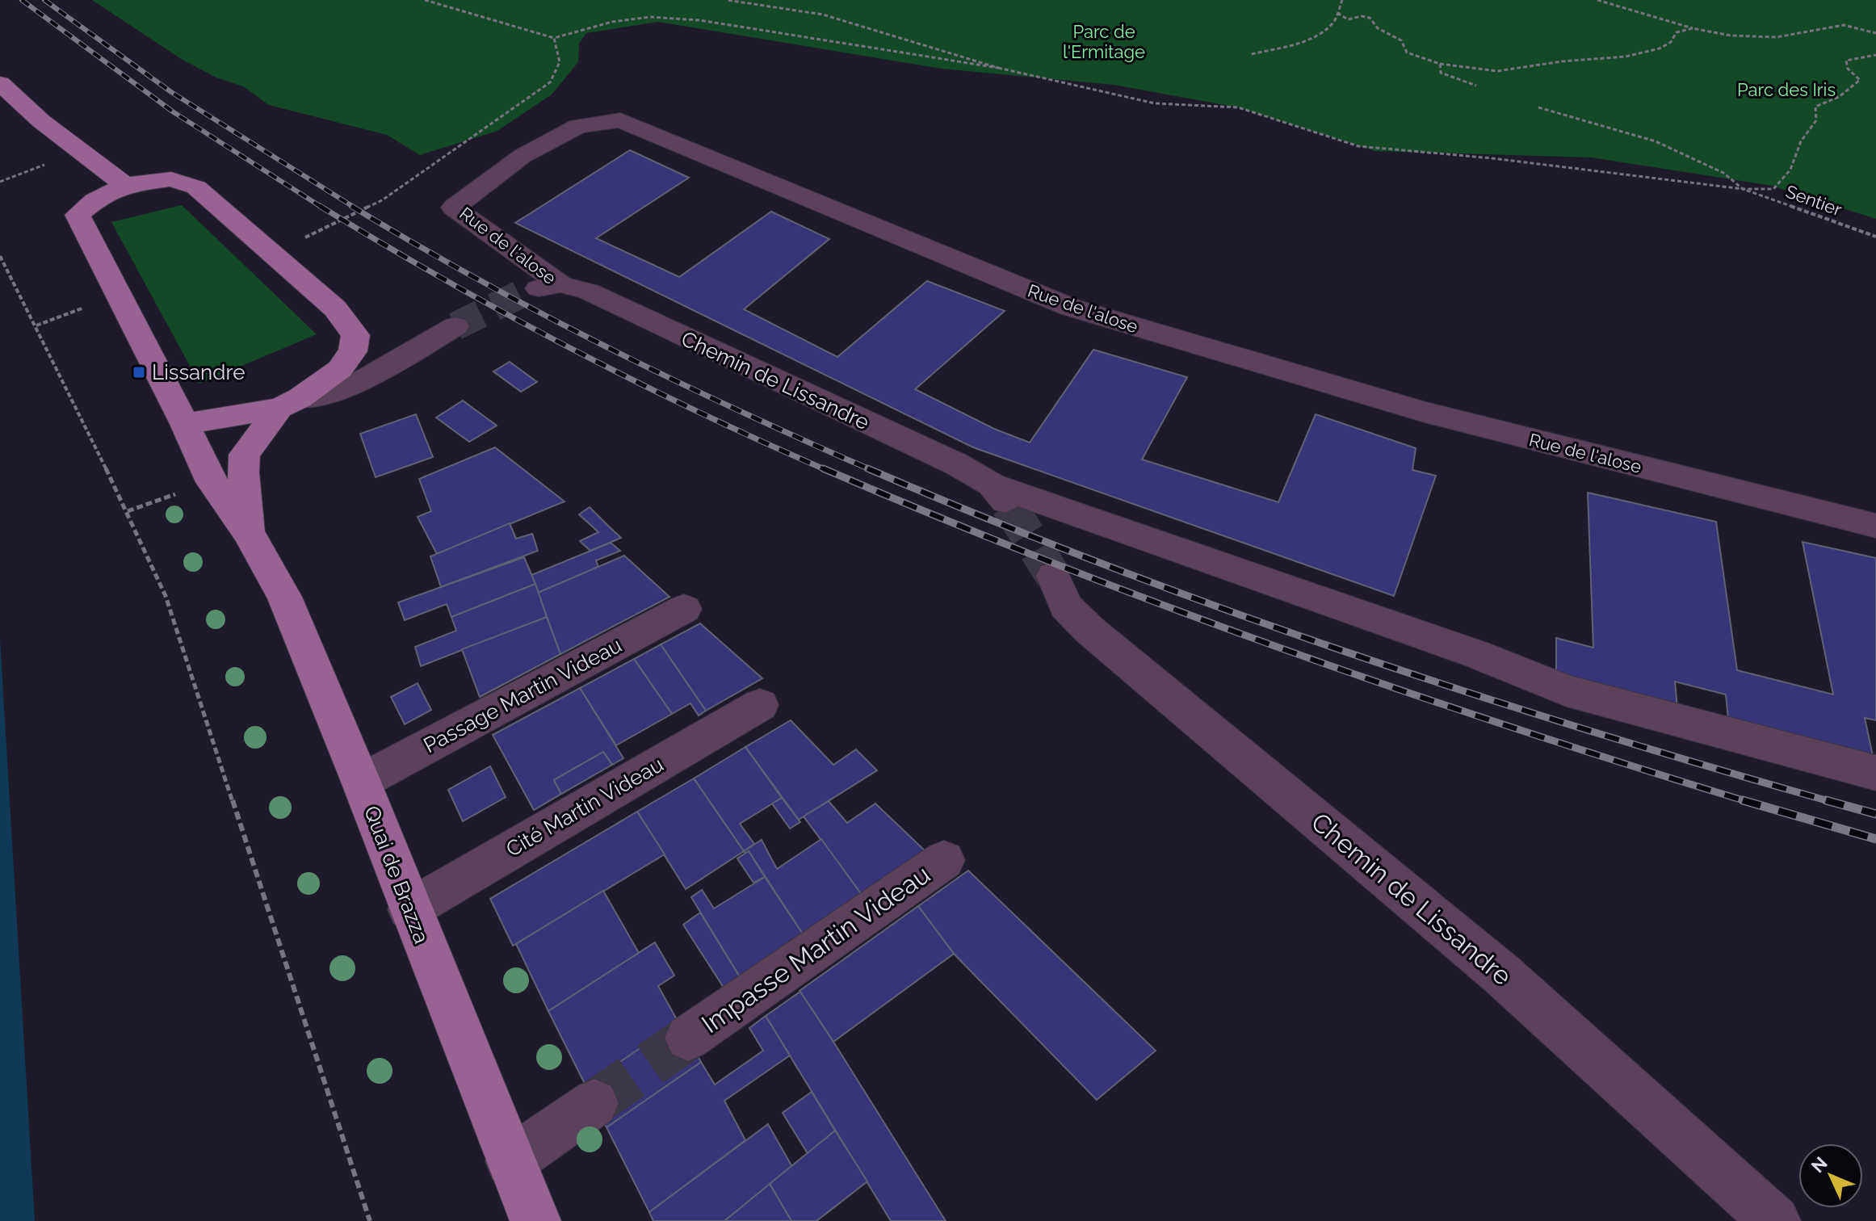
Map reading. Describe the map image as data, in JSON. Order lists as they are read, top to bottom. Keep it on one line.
{"streets":{"main road":["Quai de Brazza"],"street":["Rue de l'alose","Chemin de Lissandre","Passage Martin Videau","Cité Martin Videau","Impasse Martin Videau"],"path":["Sentier"]},"crossings":[["Rue de l'alose","Chemin de Lissandre"],["Passage Martin Videau","Quai de Brazza"],["Cité Martin Videau","Quai de Brazza"]],"parks":["Parc de l'Ermitage","Parc des Iris"],"places":{"transit":["Lissandre"]},"north":"top left"}
